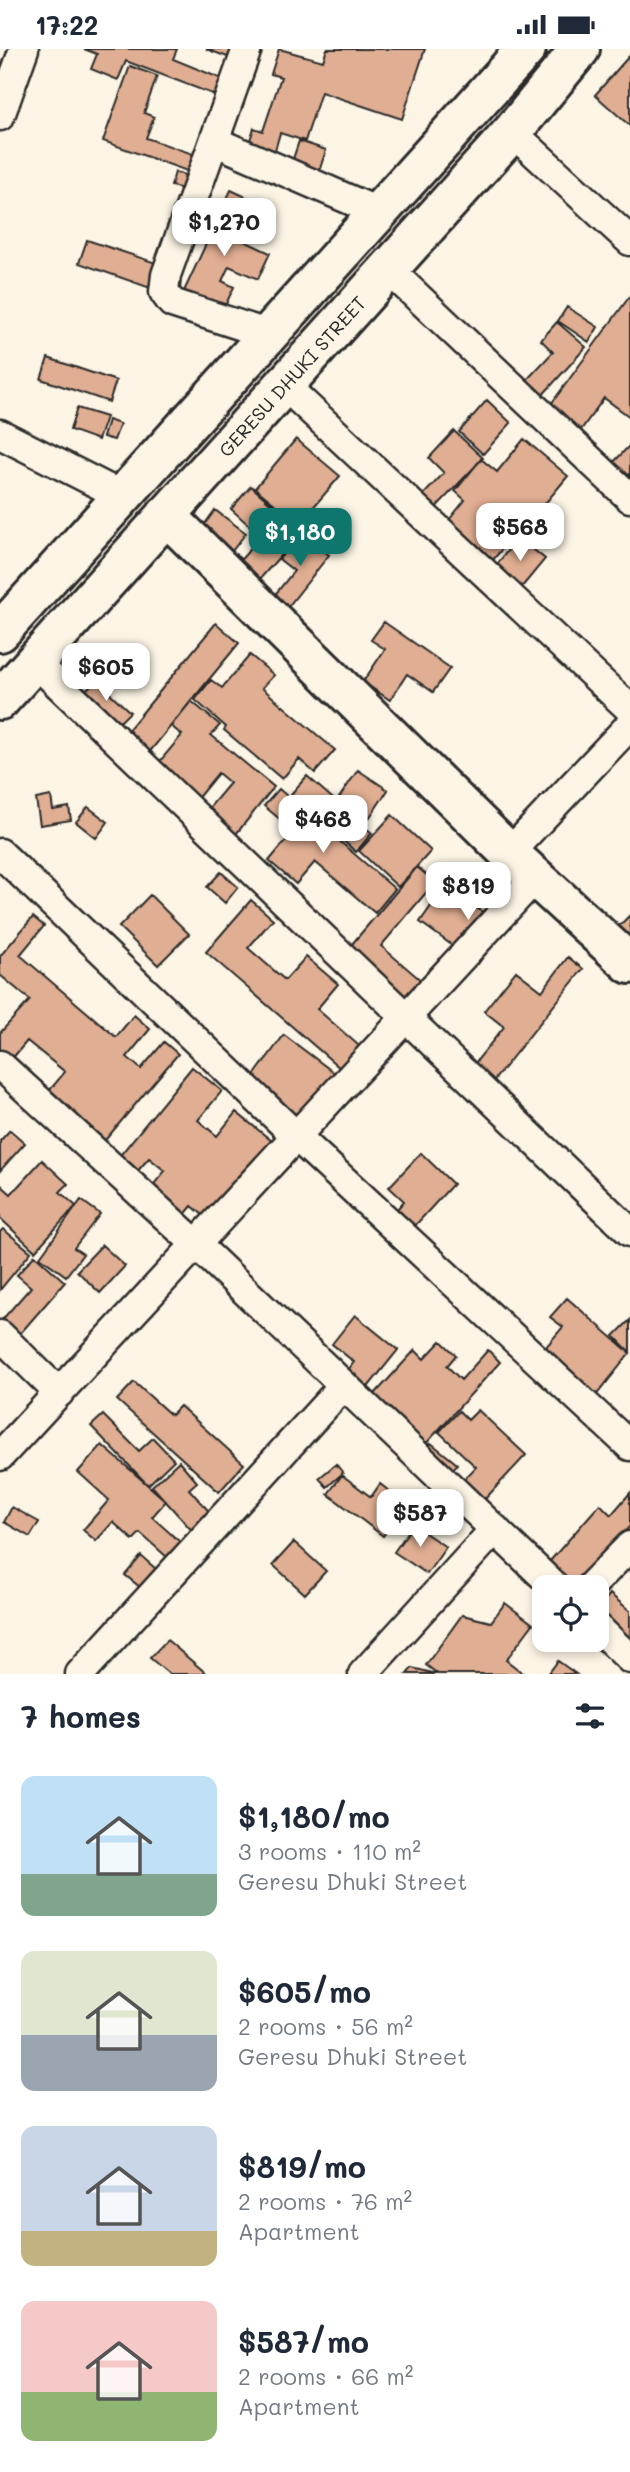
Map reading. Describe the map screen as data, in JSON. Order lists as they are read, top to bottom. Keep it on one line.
{"streets":{"main road":["GERESU DHUKI STREET"]},"page":{"status":"17:22","price":["$1,270","$568","$1,180","$605","$468","$819","$587"],"heading":"7 homes","list":[{"name":"$1,180/mo","note":"3 rooms · 110 m² · Geresu Dhuki Street"},{"name":"$605/mo","note":"2 rooms · 56 m² · Geresu Dhuki Street"},{"name":"$819/mo","note":"2 rooms · 76 m² · Apartment"},{"name":"$587/mo","note":"2 rooms · 66 m² · Apartment"}]}}
